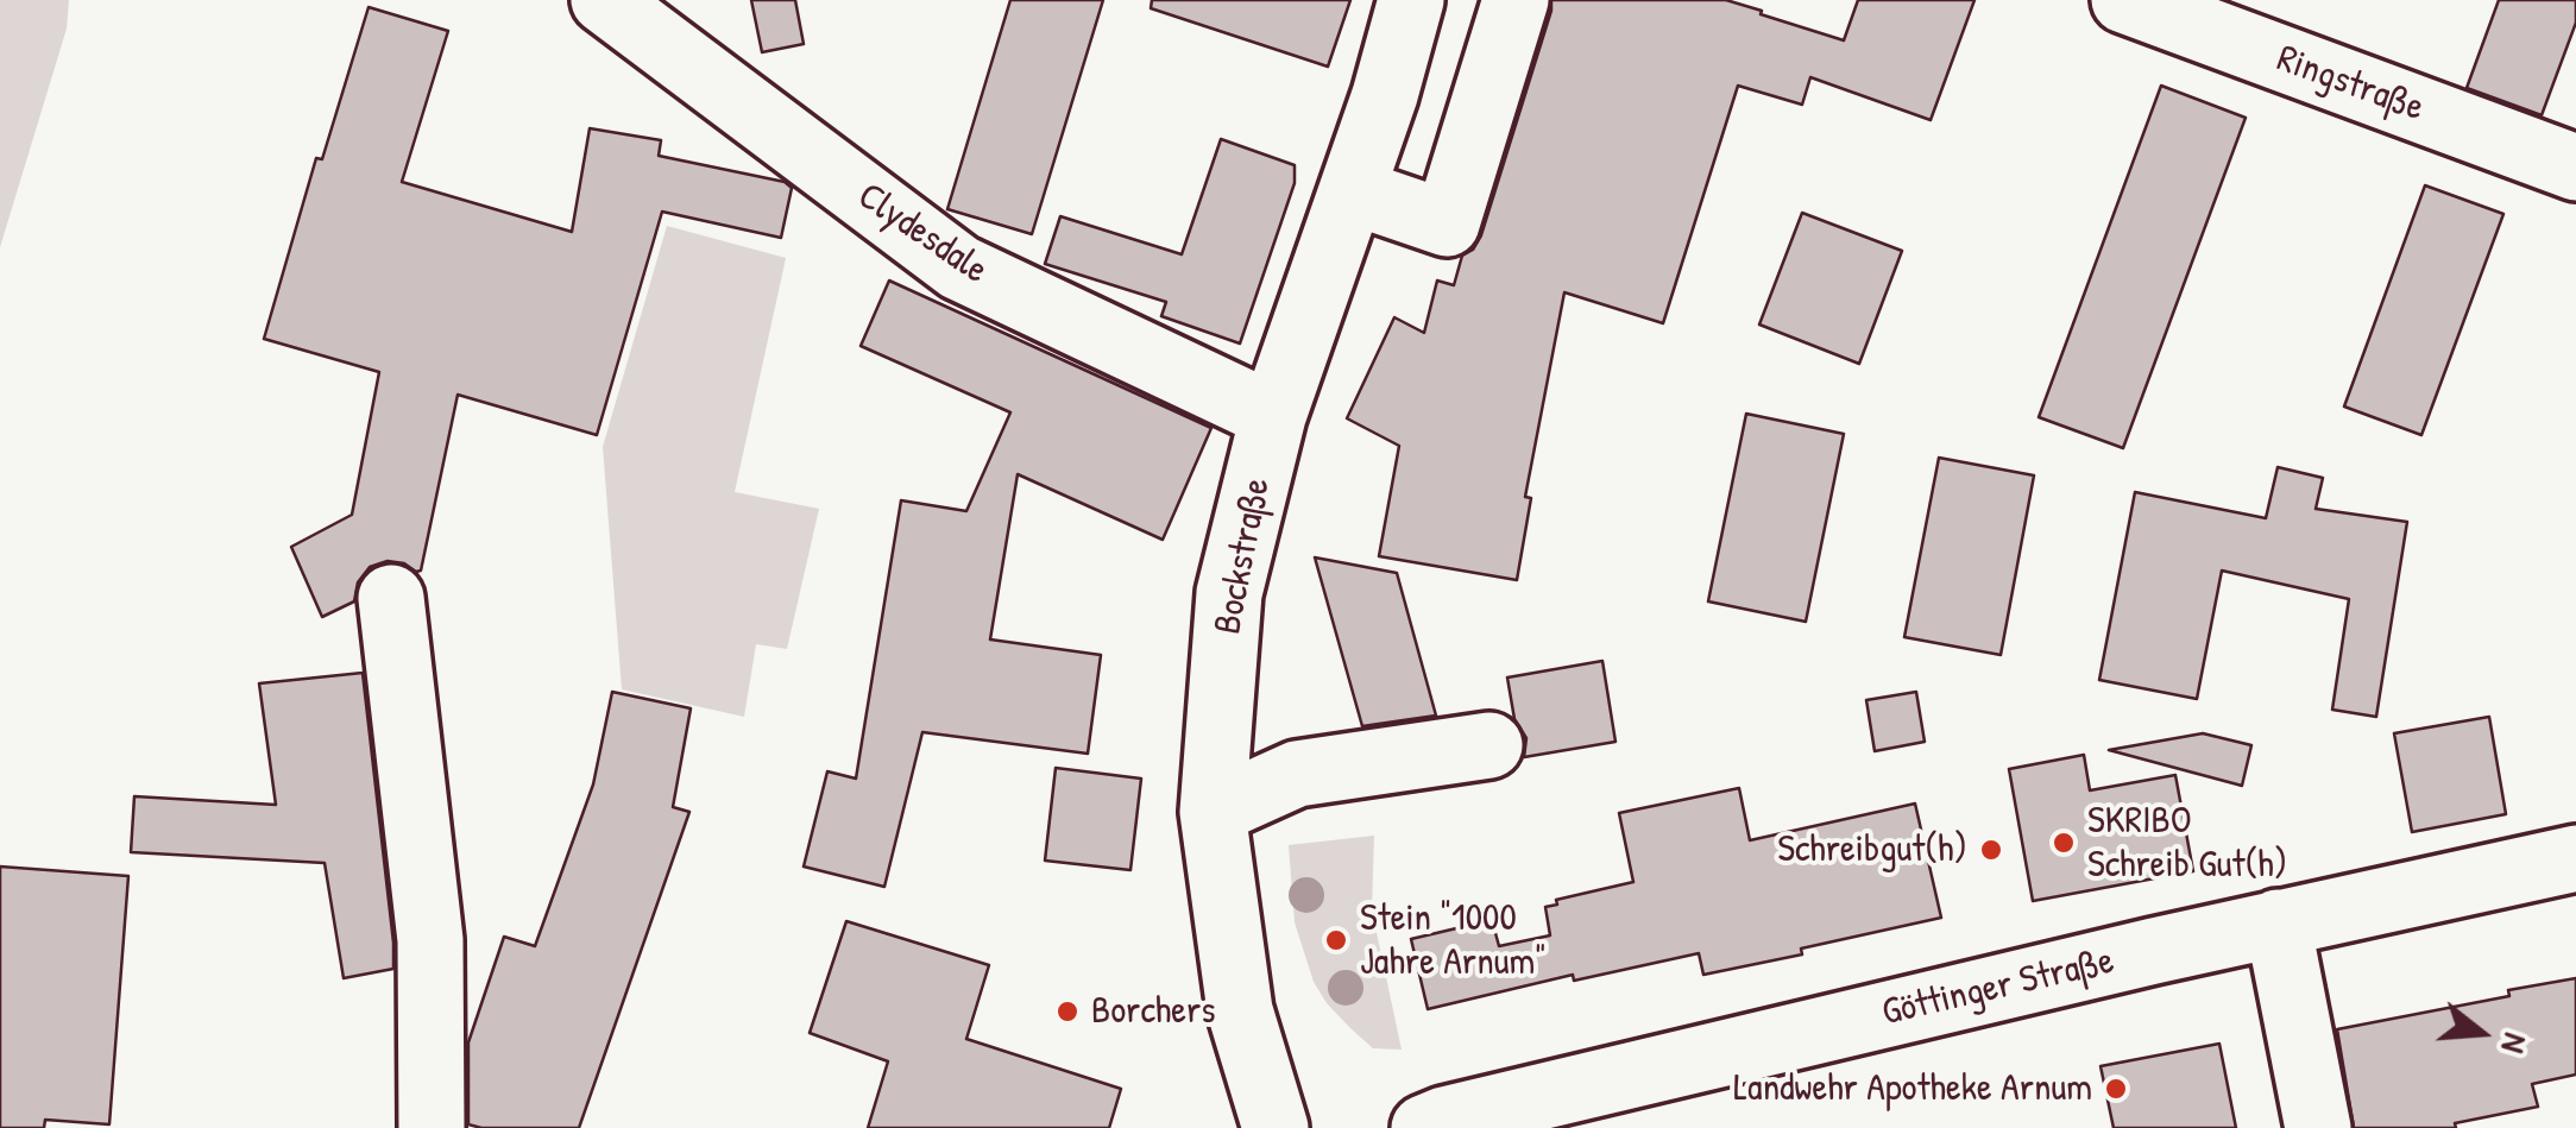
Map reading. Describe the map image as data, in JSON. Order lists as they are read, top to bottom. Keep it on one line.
{"streets":{"street":["Ringstraße","Clydesdale","Bockstraße","Göttinger Straße"]},"crossings":[["Clydesdale","Bockstraße"]],"places":["SKRIBO Schreib Gut(h)","Schreibgut(h)","Stein \"1000 Jahre Arnum\"","Borchers","Landwehr Apotheke Arnum"],"north":"right"}
